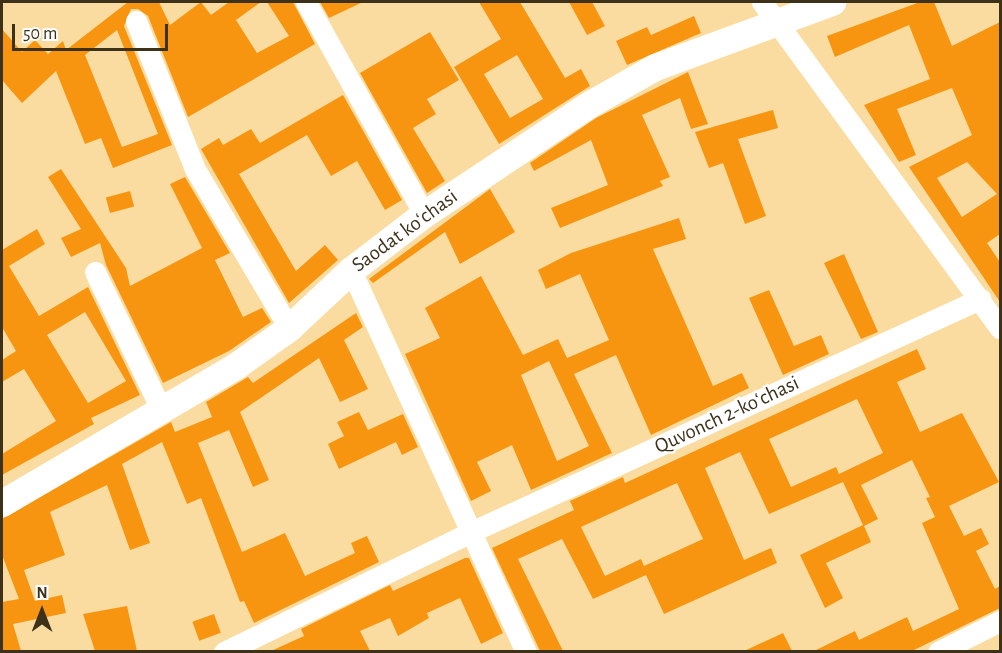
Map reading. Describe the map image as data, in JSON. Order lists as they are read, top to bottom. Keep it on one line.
{"streets":{"street":["Saodat koʻchasi","Quvonch 2-koʻchasi"]},"scale_bar":"50 m","north":"top"}
